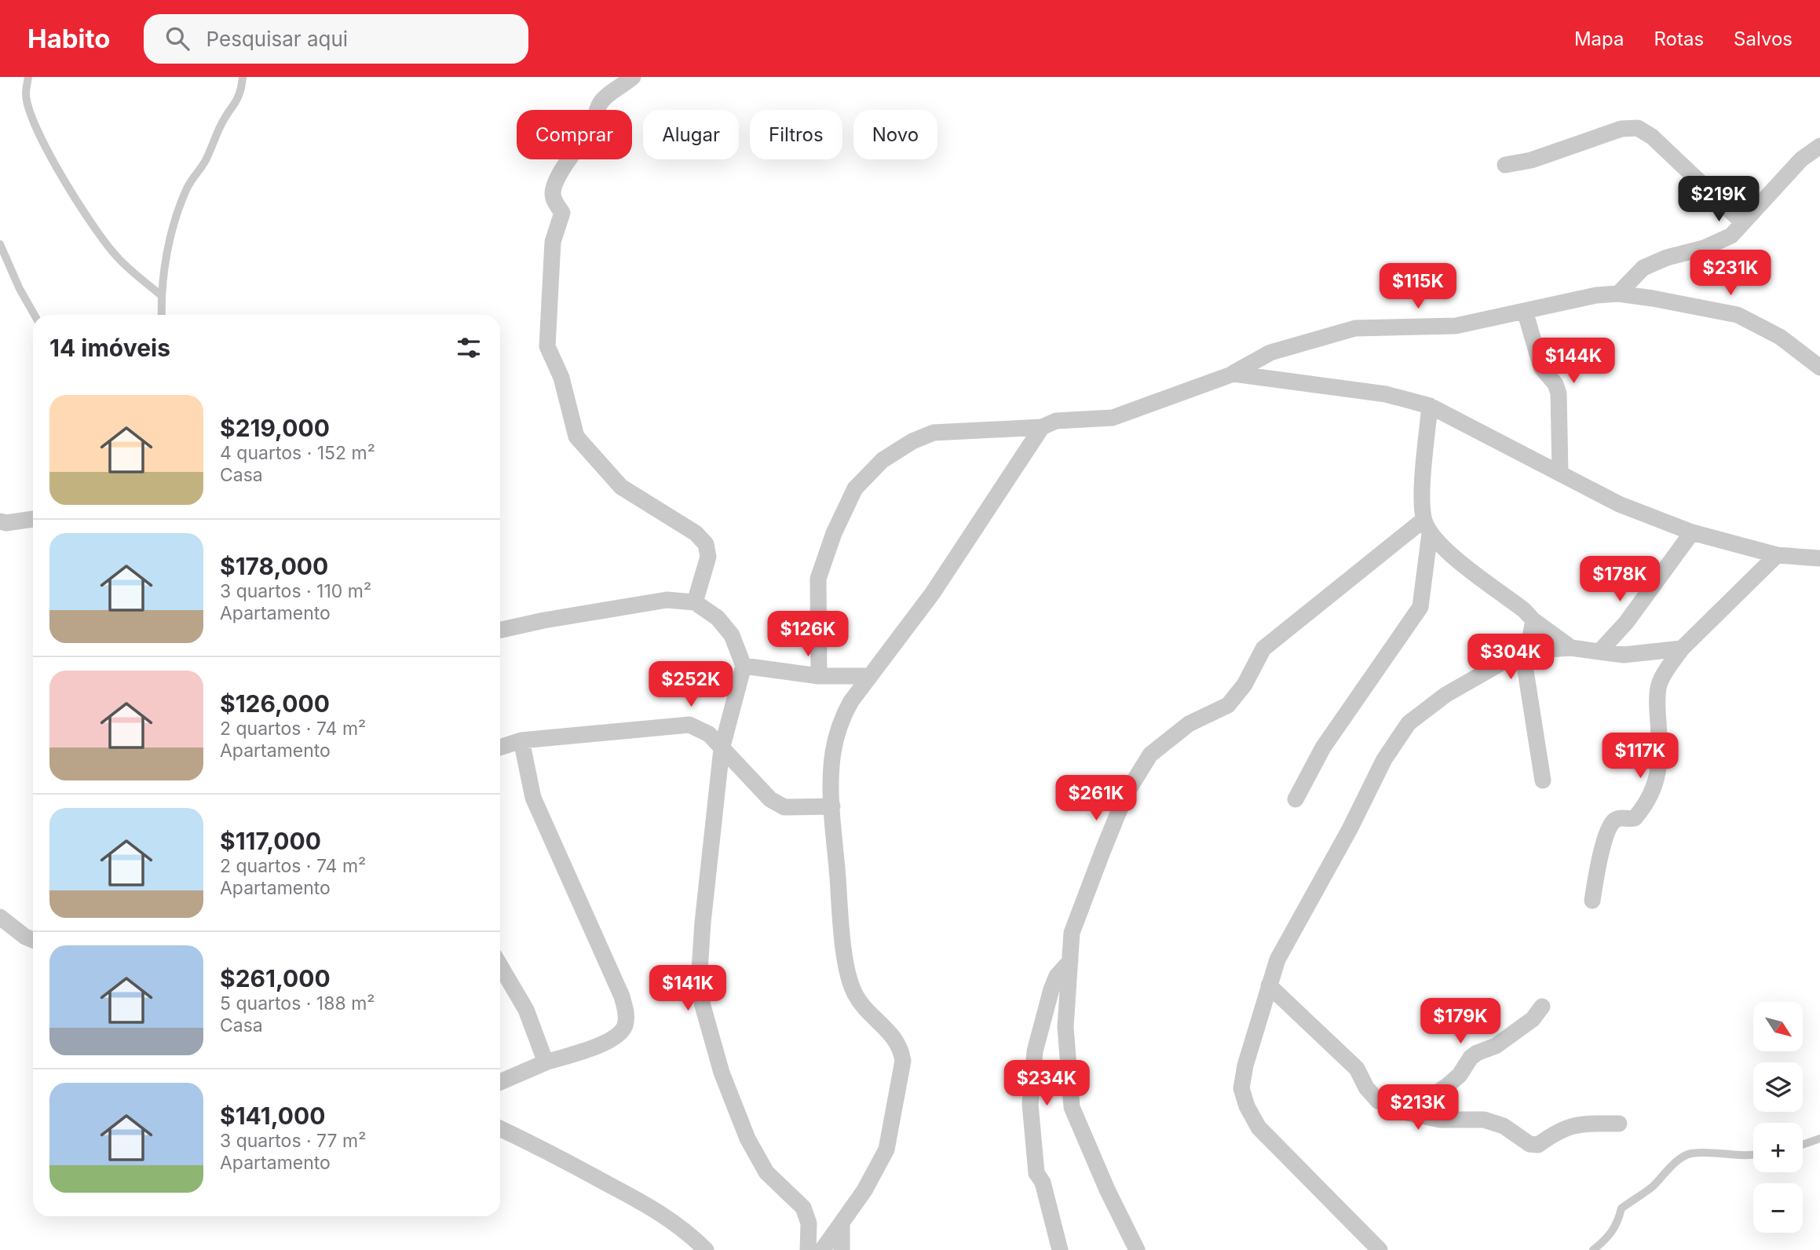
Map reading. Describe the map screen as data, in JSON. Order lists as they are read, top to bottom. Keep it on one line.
{"north":"bottom right","page":{"header":"Habito","search":"Pesquisar aqui","nav":["Mapa","Rotas","Salvos"],"chip":["Comprar","Alugar","Filtros","Novo"],"price":["$219K","$231K","$115K","$144K","$178K","$126K","$304K","$252K","$117K","$261K","$141K","$179K","$234K","$213K"],"heading":"14 imóveis","list":[{"name":"$219,000","note":"4 quartos · 152 m² · Casa"},{"name":"$178,000","note":"3 quartos · 110 m² · Apartamento"},{"name":"$126,000","note":"2 quartos · 74 m² · Apartamento"},{"name":"$117,000","note":"2 quartos · 74 m² · Apartamento"},{"name":"$261,000","note":"5 quartos · 188 m² · Casa"},{"name":"$141,000","note":"3 quartos · 77 m² · Apartamento"}],"map_buttons":["+","−"]}}
